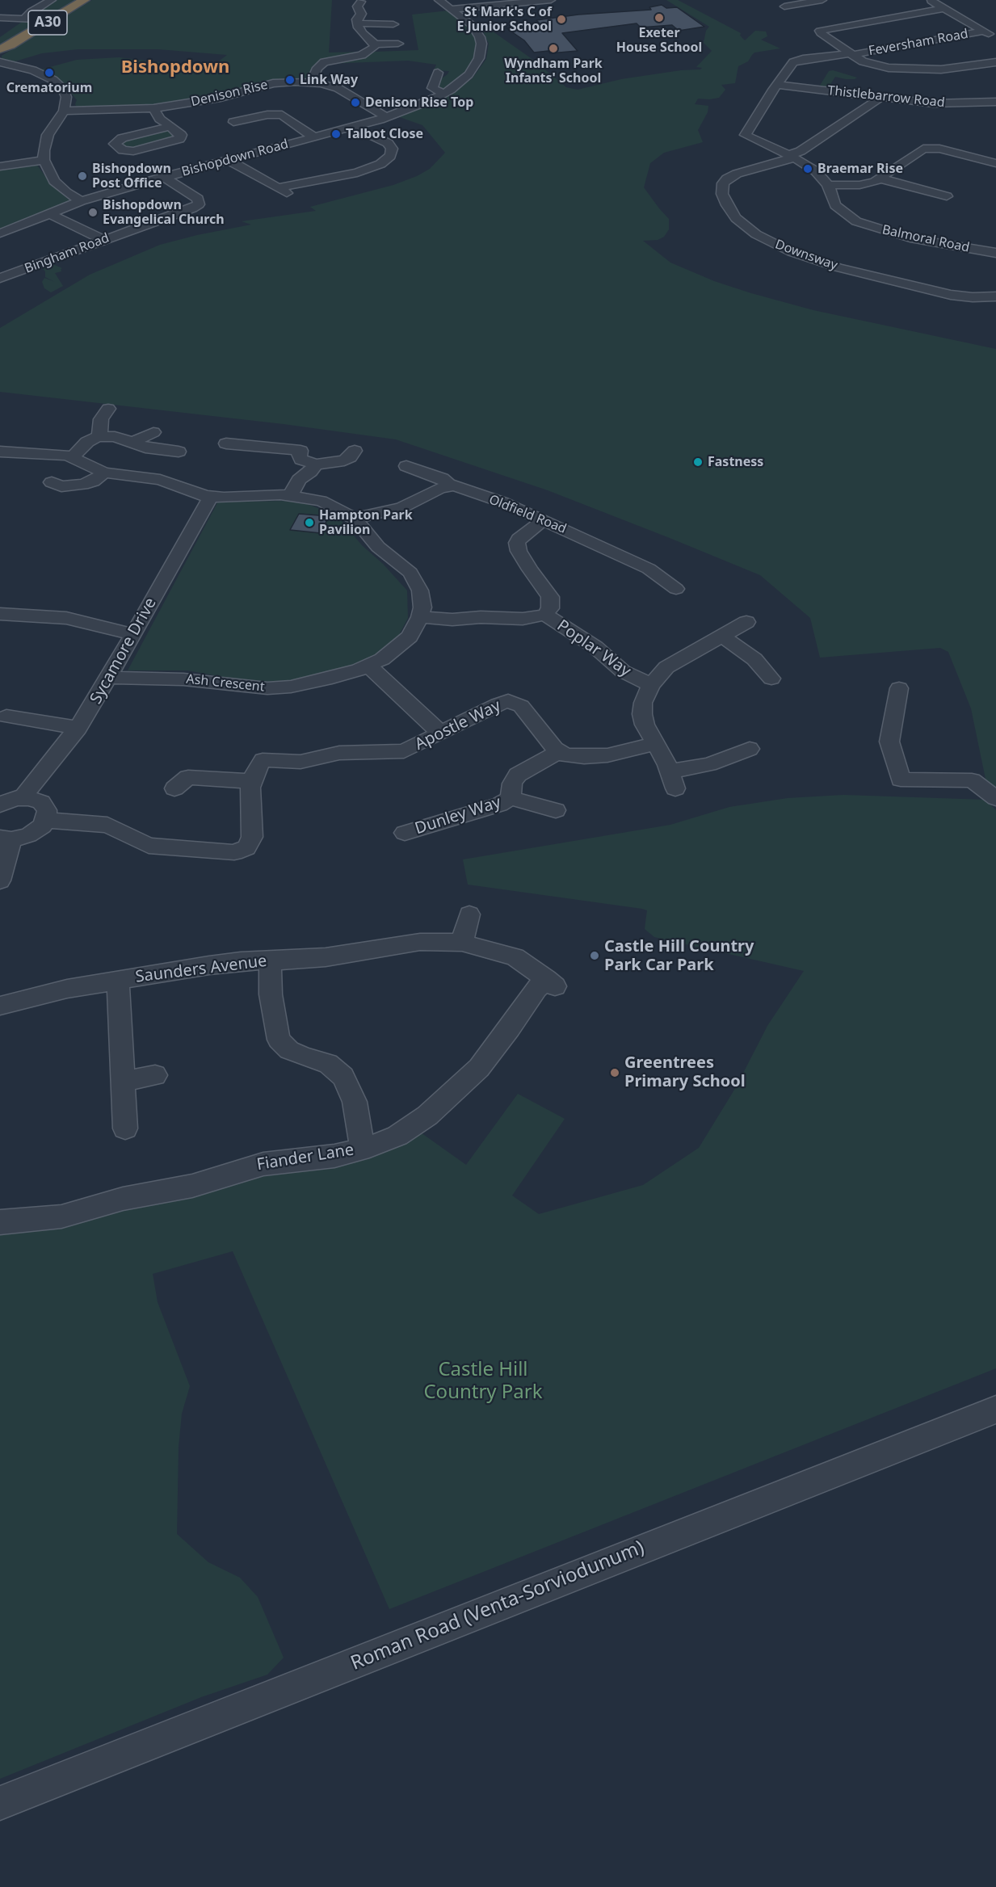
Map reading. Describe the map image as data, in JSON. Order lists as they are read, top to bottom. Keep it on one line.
{"streets":{"highway":["A30"],"street":["Feversham Road","Denison Rise","Thistlebarrow Road","Bishopdown Road","Balmoral Road","Bingham Road","Downsway","Oldfield Road","Poplar Way","Sycamore Drive","Ash Crescent","Apostle Way","Dunley Way","Saunders Avenue","Fiander Lane","Roman Road (Venta-Sorviodunum)"]},"crossings":[["Feversham Road","Balmoral Road"],["Denison Rise","Bishopdown Road"],["Thistlebarrow Road","Balmoral Road"],["Thistlebarrow Road","Downsway"],["Bishopdown Road","Bingham Road"],["Balmoral Road","Downsway"],["Poplar Way","Ash Crescent"],["Sycamore Drive","Ash Crescent"],["Apostle Way","Dunley Way"],["Saunders Avenue","Fiander Lane"]],"districts":["Bishopdown"],"parks":["Castle Hill Country Park"],"places":["Exeter House School","St Mark's C of E Junior School","Wyndham Park Infants' School","Crematorium","Link Way","Denison Rise Top","Talbot Close","Braemar Rise","Bishopdown Post Office","Bishopdown Evangelical Church","Fastness","Hampton Park Pavilion","Castle Hill Country Park Car Park","Greentrees Primary School"]}
